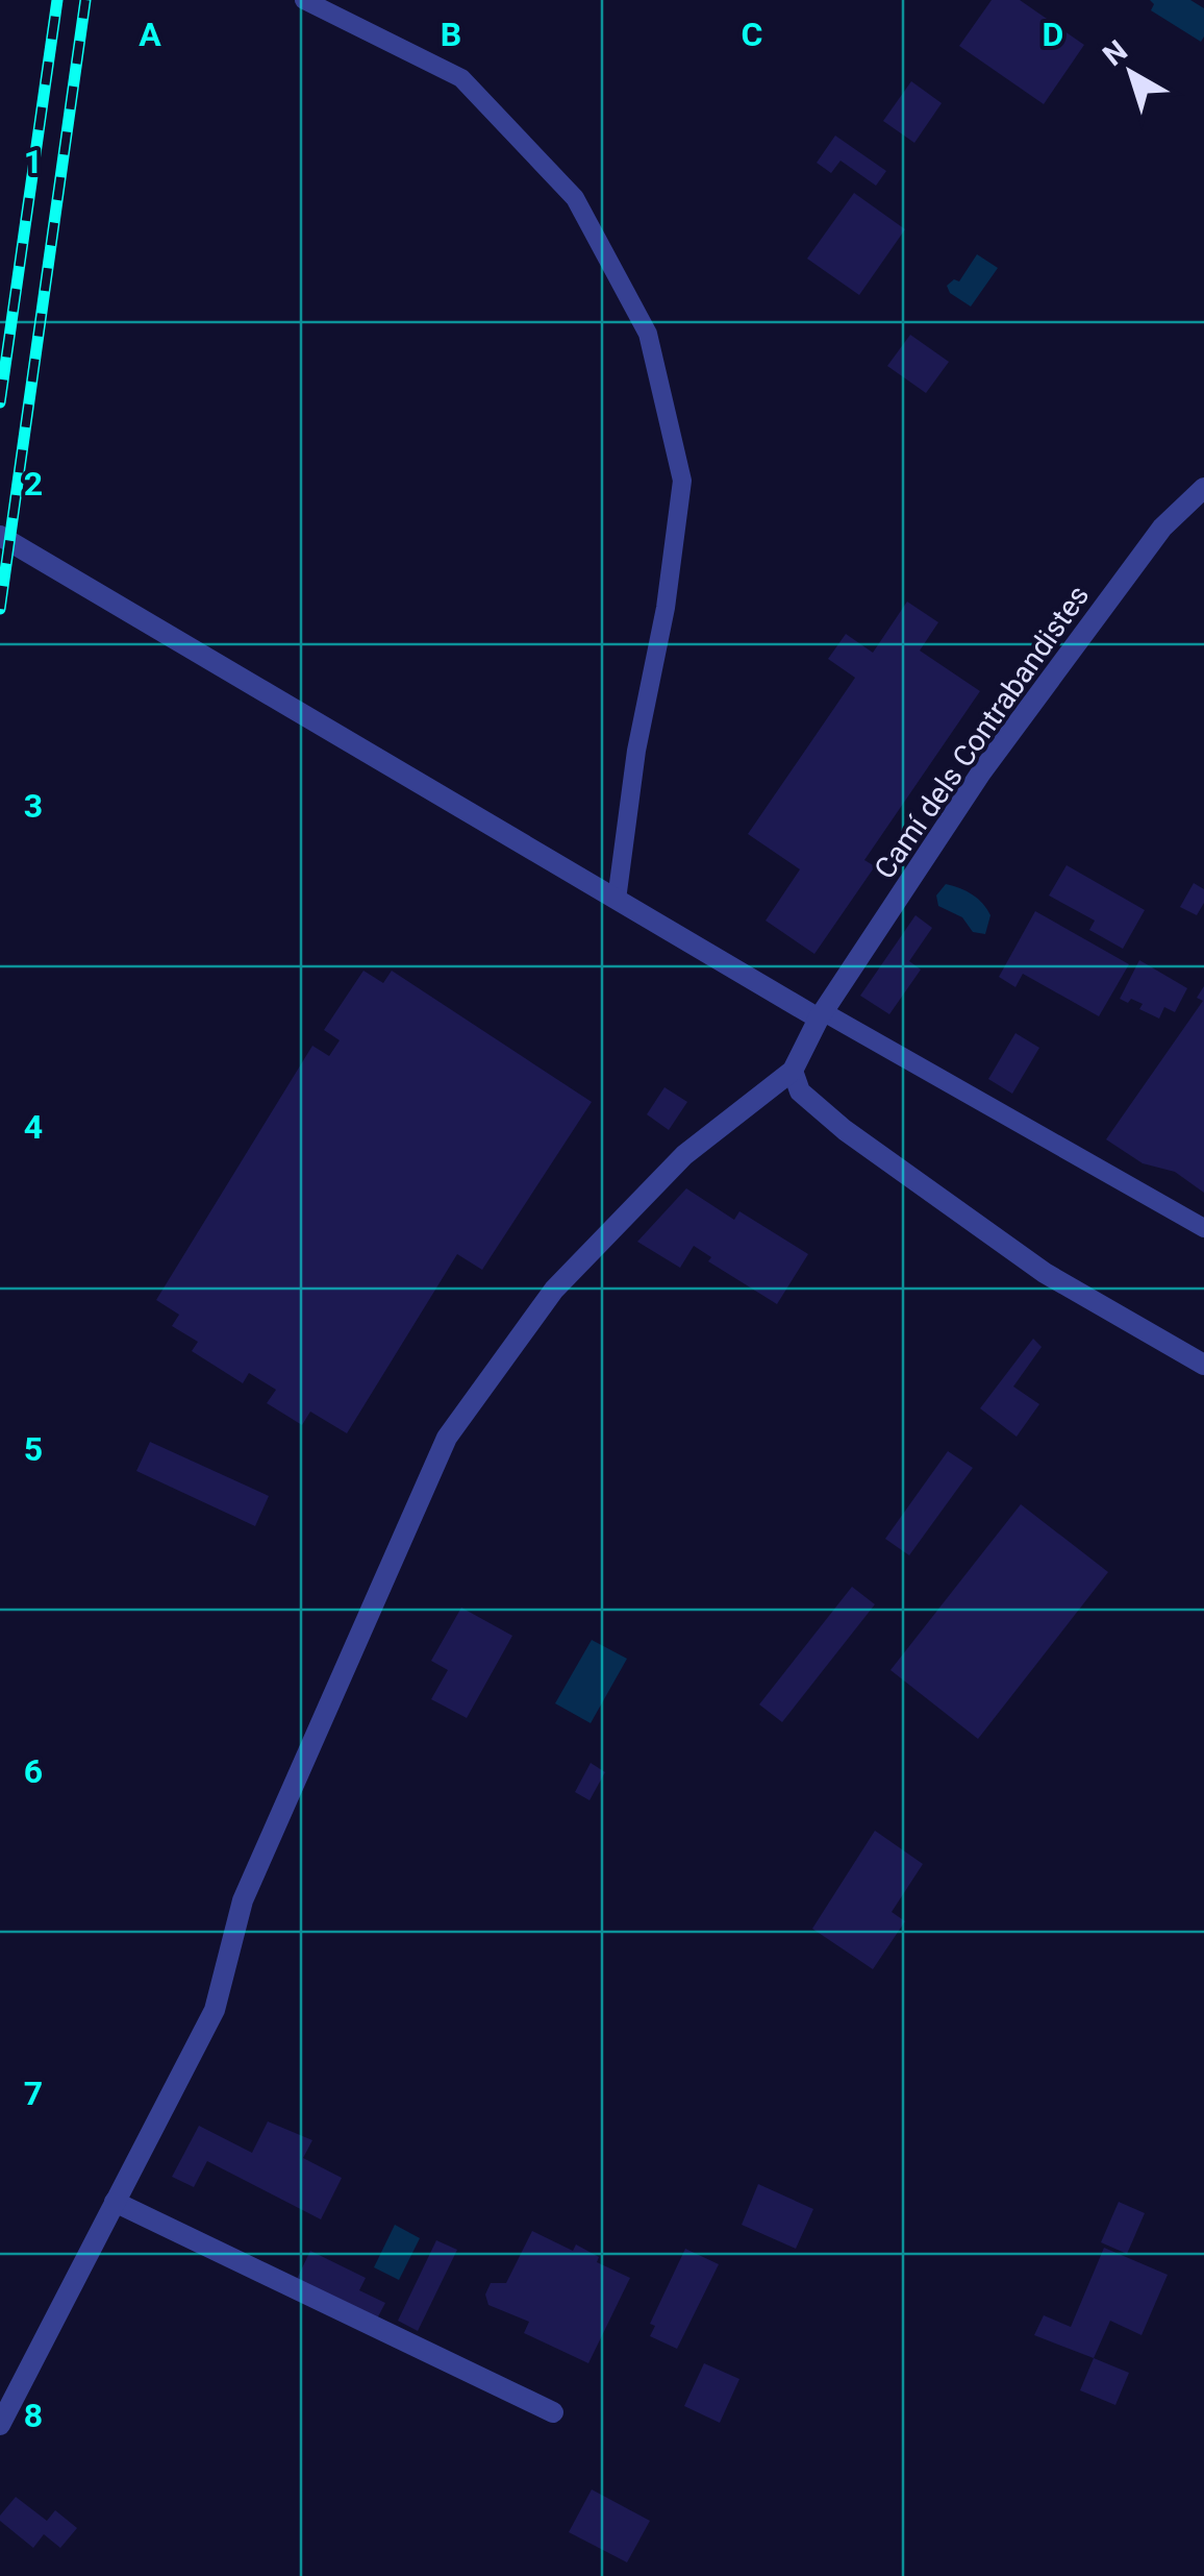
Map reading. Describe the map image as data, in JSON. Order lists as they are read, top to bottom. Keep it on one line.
{"streets":{"street":["Camí dels Contrabandistes"]},"north":"top left","grid":{"columns":["A","B","C","D"],"rows":["1","2","3","4","5","6","7","8"]}}
